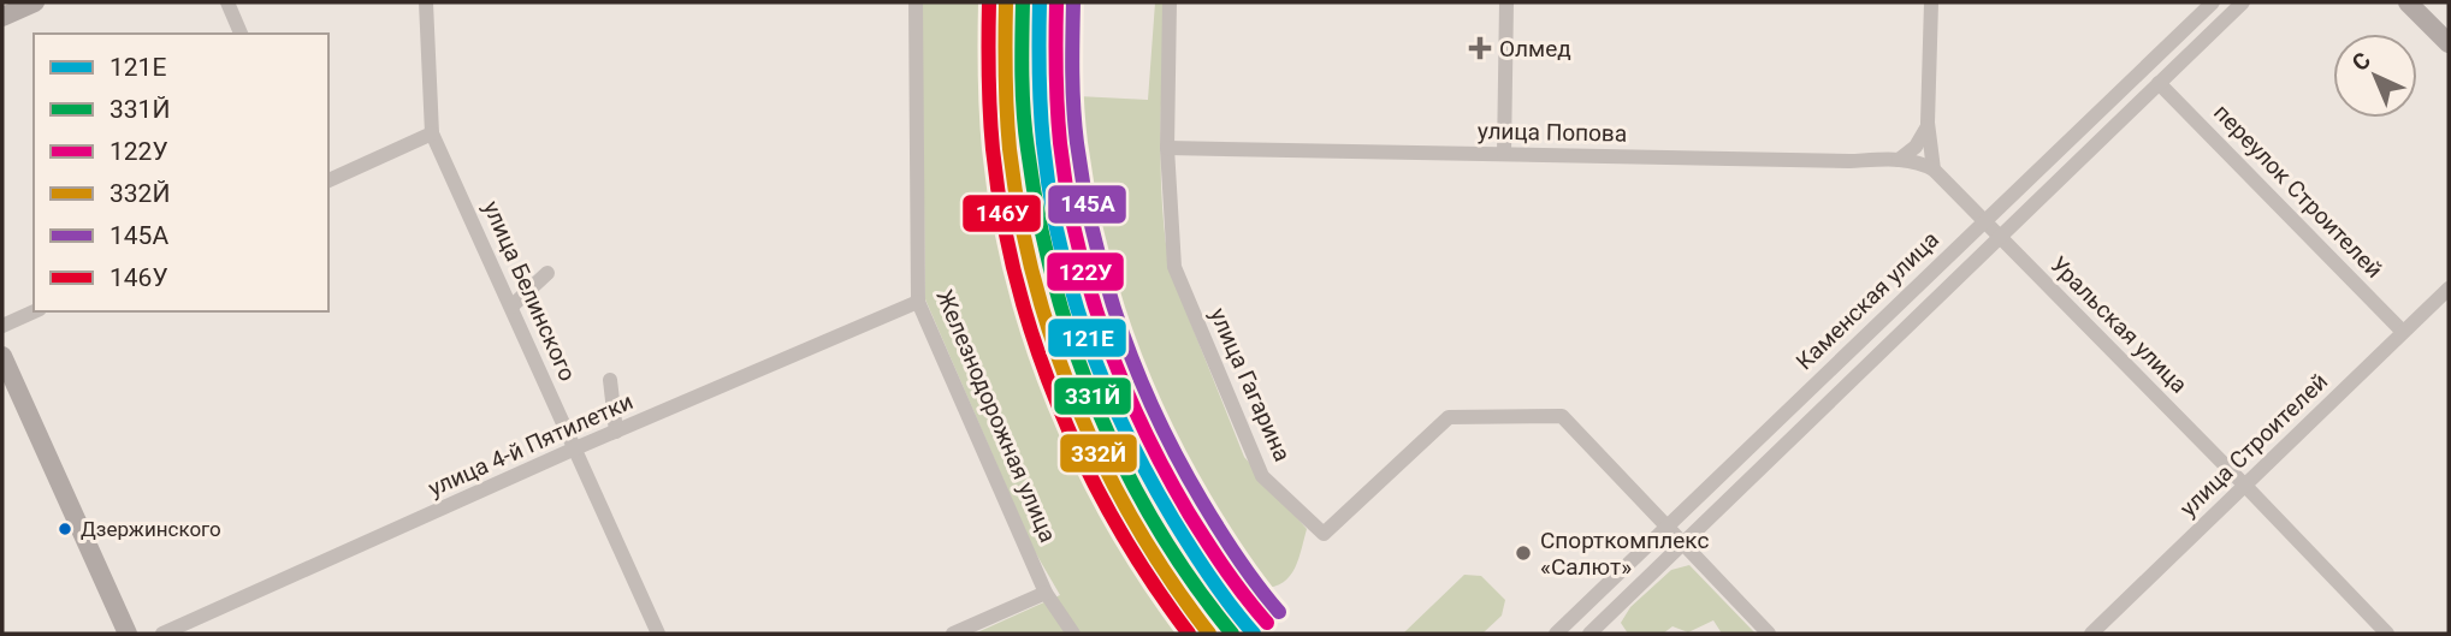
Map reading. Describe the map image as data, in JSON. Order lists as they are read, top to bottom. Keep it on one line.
{"streets":{"street":["улица Попова","переулок Строителей","улица Белинского","Каменская улица","Уральская улица","улица Гагарина","Железнодорожная улица","улица 4-й Пятилетки","улица Строителей"]},"crossings":[["улица Попова","Уральская улица"],["улица Попова","улица Гагарина"],["переулок Строителей","Каменская улица"],["переулок Строителей","улица Строителей"],["улица Белинского","улица 4-й Пятилетки"],["Каменская улица","Уральская улица"],["Каменская улица","улица Гагарина"],["Уральская улица","улица Строителей"],["Железнодорожная улица","улица 4-й Пятилетки"]],"places":{"health":["Олмед"],"other":["Дзержинского","Спорткомплекс «Салют»"]},"lines":["transit line 121Е","transit line 331Й","transit line 122У","transit line 332Й","transit line 145А","transit line 146У"],"legend":["121Е","331Й","122У","332Й","145А","146У"],"north":"top left"}
